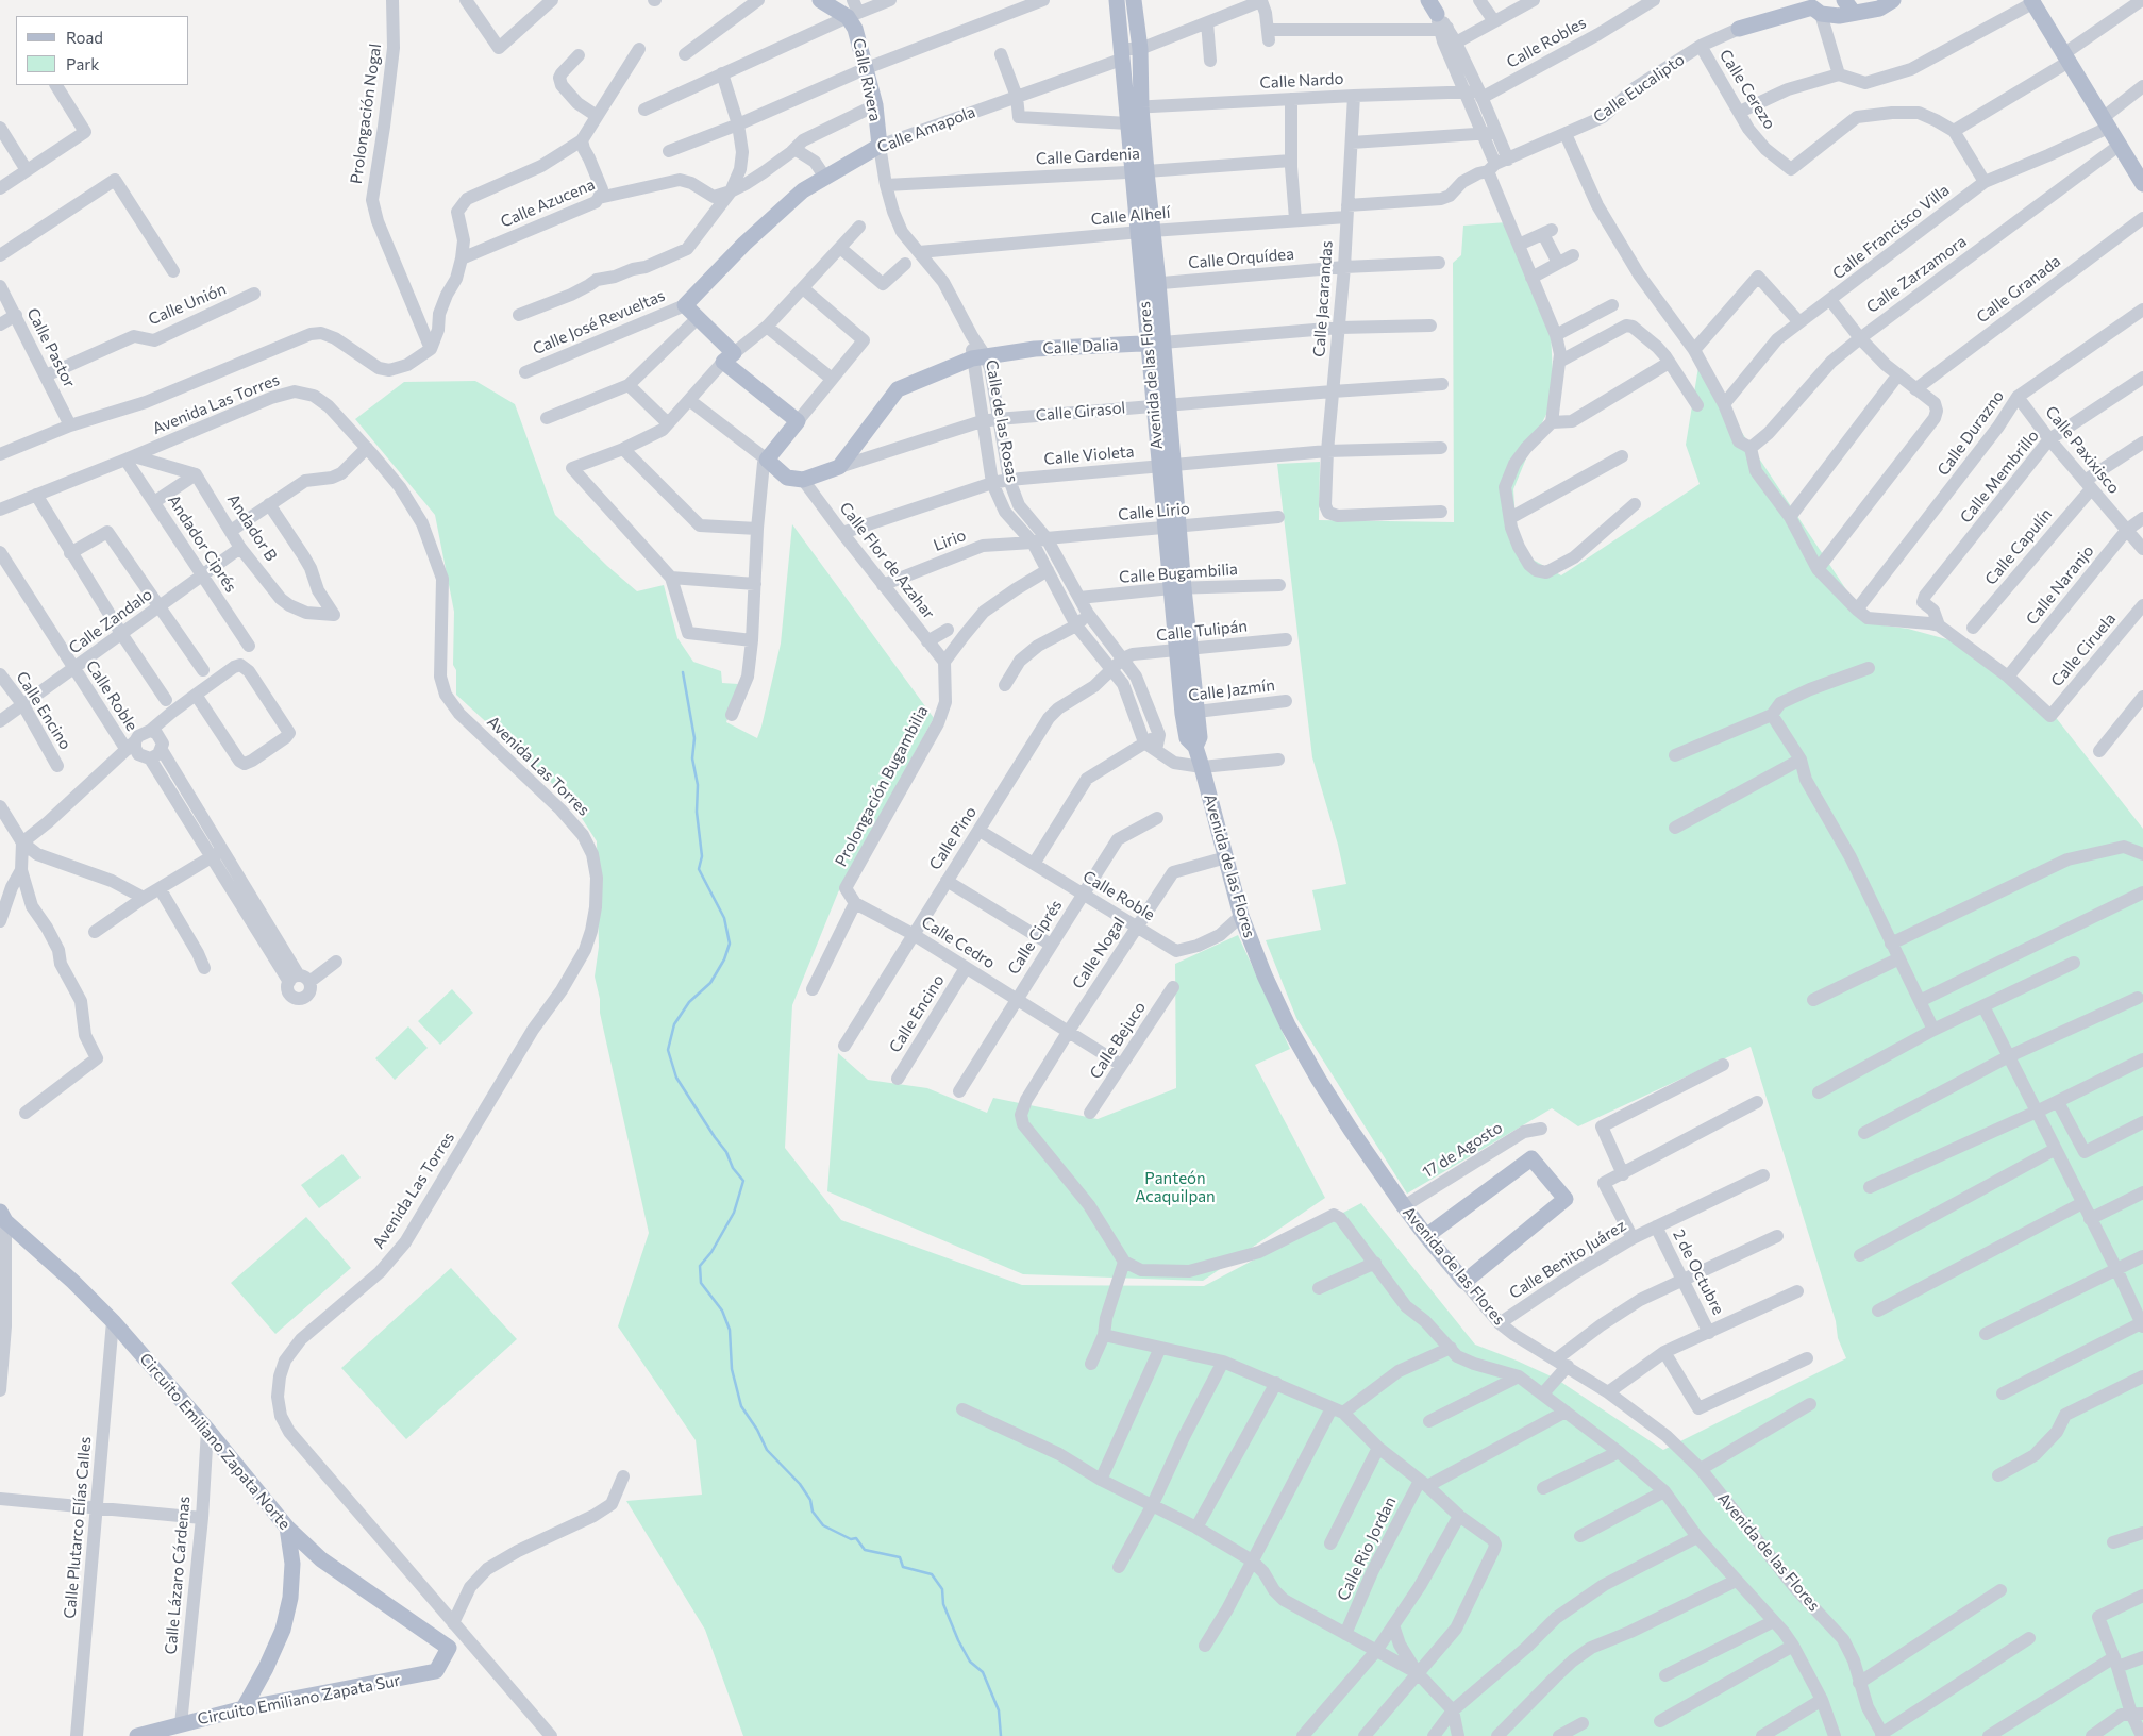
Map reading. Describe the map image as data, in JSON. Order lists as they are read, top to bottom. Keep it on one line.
{"streets":{"main road":["Calle Rivera","Calle Eucalipto","Calle Amapola","Calle Dalia","Avenida de las Flores","Calle Girasol","Circuito Emiliano Zapata Norte","Circuito Emiliano Zapata Sur"],"street":["Calle Robles","Calle Nardo","Calle Cerezo","Prolongación Nogal","Calle Gardenia","Calle Azucena","Calle Alhelí","Calle Francisco Villa","Calle Orquídea","Calle Zarzamora","Calle Granada","Calle Jacarandas","Calle Unión","Calle José Revueltas","Calle Pastor","Avenida Las Torres","Calle de las Rosas","Calle Durazno","Calle Paxixisco","Calle Violeta","Calle Membrillo","Calle Lirio","Andador B","Lirio","Andador Ciprés","Calle Capulín","Calle Flor de Azahar","Calle Bugambilia","Calle Naranjo","Calle Zandalo","Calle Tulipán","Calle Ciruela","Calle Jazmín","Calle Roble","Calle Encino","Prolongación Bugambilia","Calle Pino","Calle Ciprés","Calle Cedro","Calle Nogal","Calle Bejuco","17 de Agosto","Calle Benito Juárez","2 de Octubre","Calle Plutarco Elías Calles","Calle Rio Jordan","Calle Lázaro Cárdenas"]},"crossings":[["Calle Robles","Calle Nardo"],["Calle Rivera","Calle Amapola"],["Calle Rivera","Calle Azucena"],["Calle Rivera","Calle de las Rosas"],["Calle Nardo","Calle Amapola"],["Calle Nardo","Calle Jacarandas"],["Calle Nardo","Avenida de las Flores"],["Calle Eucalipto","Calle Cerezo"],["Calle Eucalipto","Calle Alhelí"],["Prolongación Nogal","Avenida Las Torres"],["Calle Amapola","Calle José Revueltas"],["Calle Amapola","Avenida de las Flores"],["Calle Amapola","Calle de las Rosas"],["Calle Gardenia","Avenida de las Flores"],["Calle Gardenia","Calle de las Rosas"],["Calle Alhelí","Calle Jacarandas"],["Calle Alhelí","Avenida de las Flores"],["Calle Alhelí","Calle de las Rosas"],["Calle Orquídea","Calle Jacarandas"],["Calle Orquídea","Avenida de las Flores"],["Calle Jacarandas","Calle Dalia"],["Calle Jacarandas","Calle Girasol"],["Calle Jacarandas","Calle Violeta"],["Calle Unión","Calle Pastor"],["Calle Dalia","Avenida de las Flores"],["Calle Dalia","Calle Girasol"],["Calle Dalia","Calle de las Rosas"],["Calle Pastor","Avenida Las Torres"],["Avenida de las Flores","Calle Girasol"],["Avenida de las Flores","Calle Violeta"],["Avenida de las Flores","Calle Lirio"],["Avenida de las Flores","Calle Bugambilia"],["Avenida de las Flores","Calle Tulipán"],["Avenida de las Flores","Calle Jazmín"],["Avenida de las Flores","Calle Roble"],["Avenida de las Flores","Calle Nogal"],["Avenida de las Flores","17 de Agosto"],["Avenida de las Flores","Calle Benito Juárez"],["Avenida Las Torres","Andador Ciprés"],["Calle Girasol","Calle de las Rosas"],["Calle Girasol","Calle Flor de Azahar"],["Calle de las Rosas","Calle Violeta"],["Calle de las Rosas","Calle Lirio"],["Calle de las Rosas","Lirio"],["Calle de las Rosas","Calle Bugambilia"],["Calle de las Rosas","Calle Tulipán"],["Calle de las Rosas","Calle Pino"],["Calle Durazno","Calle Paxixisco"],["Calle Paxixisco","Calle Membrillo"],["Calle Paxixisco","Calle Capulín"],["Calle Paxixisco","Calle Naranjo"],["Calle Violeta","Calle Flor de Azahar"],["Calle Lirio","Lirio"],["Andador B","Calle Zandalo"],["Lirio","Calle Flor de Azahar"],["Andador Ciprés","Calle Zandalo"],["Calle Flor de Azahar","Prolongación Bugambilia"],["Calle Naranjo","Calle Ciruela"],["Calle Zandalo","Calle Roble"],["Calle Zandalo","Calle Encino"],["Calle Tulipán","Calle Pino"],["Calle Roble","Calle Pino"],["Calle Roble","Calle Ciprés"],["Calle Roble","Calle Nogal"],["Calle Encino","Calle Cedro"],["Prolongación Bugambilia","Calle Cedro"],["Calle Pino","Calle Cedro"],["Calle Ciprés","Calle Cedro"],["Calle Cedro","Calle Nogal"],["Calle Cedro","Calle Bejuco"],["Calle Benito Juárez","2 de Octubre"],["Circuito Emiliano Zapata Norte","Calle Plutarco Elías Calles"],["Circuito Emiliano Zapata Norte","Calle Lázaro Cárdenas"],["Circuito Emiliano Zapata Norte","Circuito Emiliano Zapata Sur"],["Calle Lázaro Cárdenas","Circuito Emiliano Zapata Sur"]],"parks":["Panteón Acaquilpan"],"legend":["Road","Park"]}
